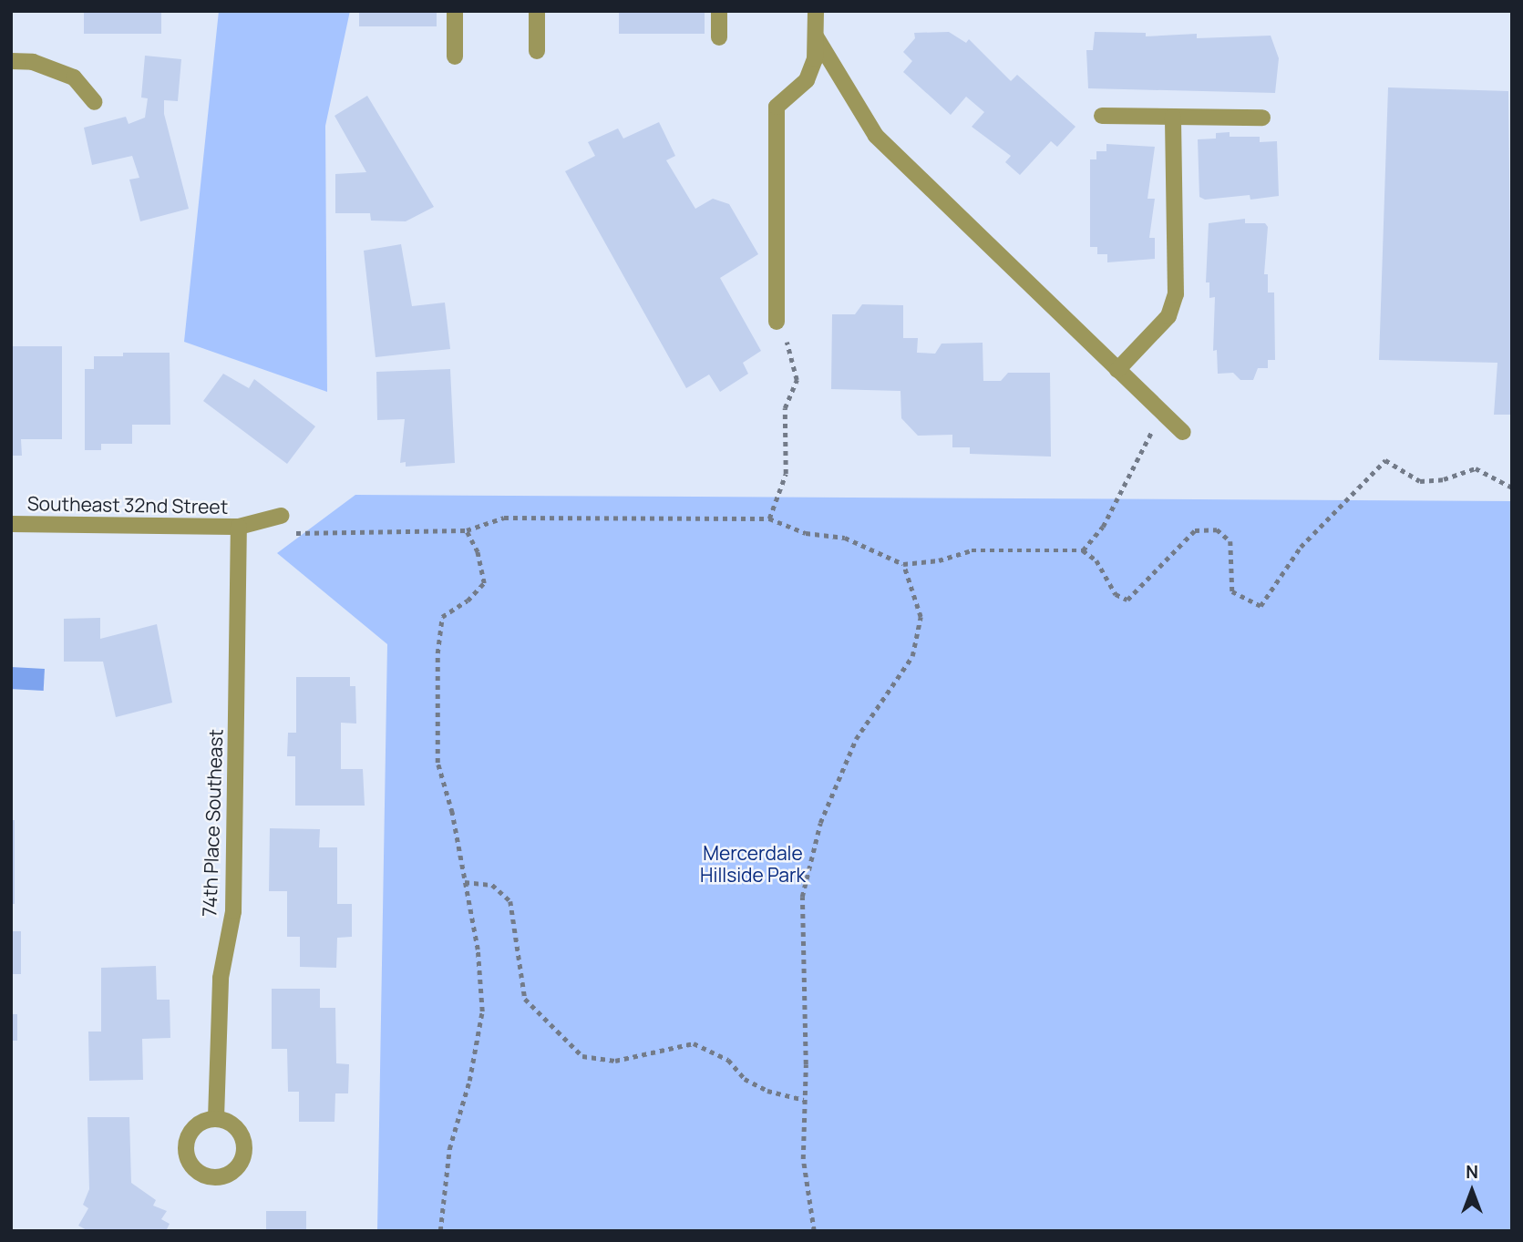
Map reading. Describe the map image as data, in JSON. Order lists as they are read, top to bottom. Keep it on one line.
{"streets":{"street":["Southeast 32nd Street","74th Place Southeast"]},"crossings":[["Southeast 32nd Street","74th Place Southeast"]],"parks":["Mercerdale Hillside Park"],"north":"top"}
